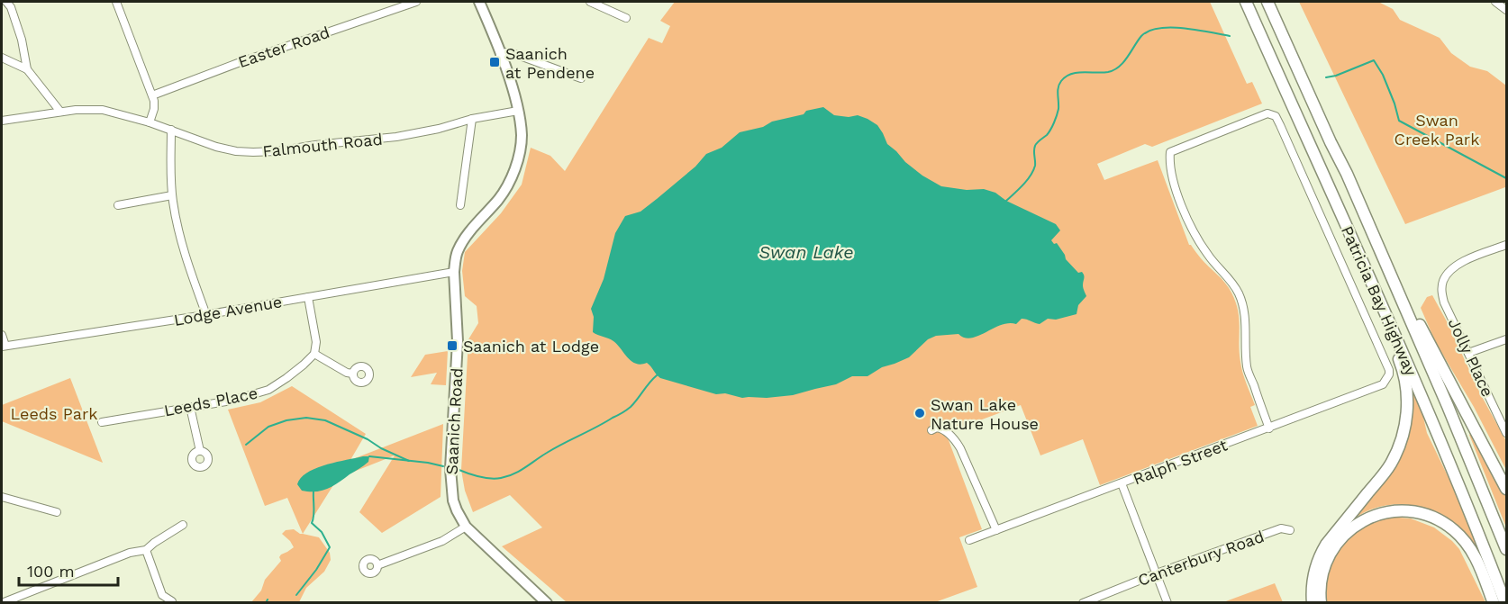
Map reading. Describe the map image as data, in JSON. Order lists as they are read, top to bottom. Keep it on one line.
{"streets":{"highway":["Patricia Bay Highway"],"main road":["Saanich Road"],"street":["Easter Road","Falmouth Road","Lodge Avenue","Jolly Place","Leeds Place","Ralph Street","Canterbury Road"]},"crossings":[["Falmouth Road","Saanich Road"],["Lodge Avenue","Saanich Road"]],"water":["Swan Lake"],"parks":["Swan Creek Park","Leeds Park"],"places":{"transit":["Saanich at Pendene","Saanich at Lodge"],"other":["Swan Lake Nature House"]},"scale_bar":"100 m"}
